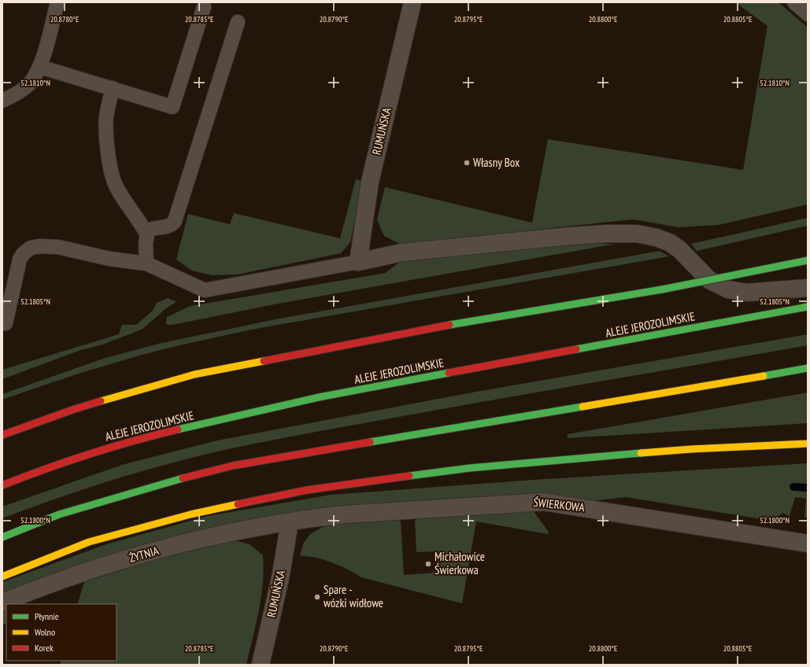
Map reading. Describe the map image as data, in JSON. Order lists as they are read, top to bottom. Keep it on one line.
{"streets":{"main road":["ALEJE JEROZOLIMSKIE"],"street":["RUMUŃSKA","ŚWIERKOWA","ŻYTNIA"]},"crossings":[["RUMUŃSKA","ŚWIERKOWA"],["RUMUŃSKA","ŻYTNIA"],["ŚWIERKOWA","ŻYTNIA"]],"places":["Własny Box","Michałowice Świerkowa","Spare - wózki widłowe"],"legend":["Płynnie","Wolno","Korek"],"coordinates":["20.8780°E","20.8785°E","20.8790°E","20.8795°E","20.8800°E","20.8805°E","52.1810°N","52.1805°N","52.1800°N"]}
